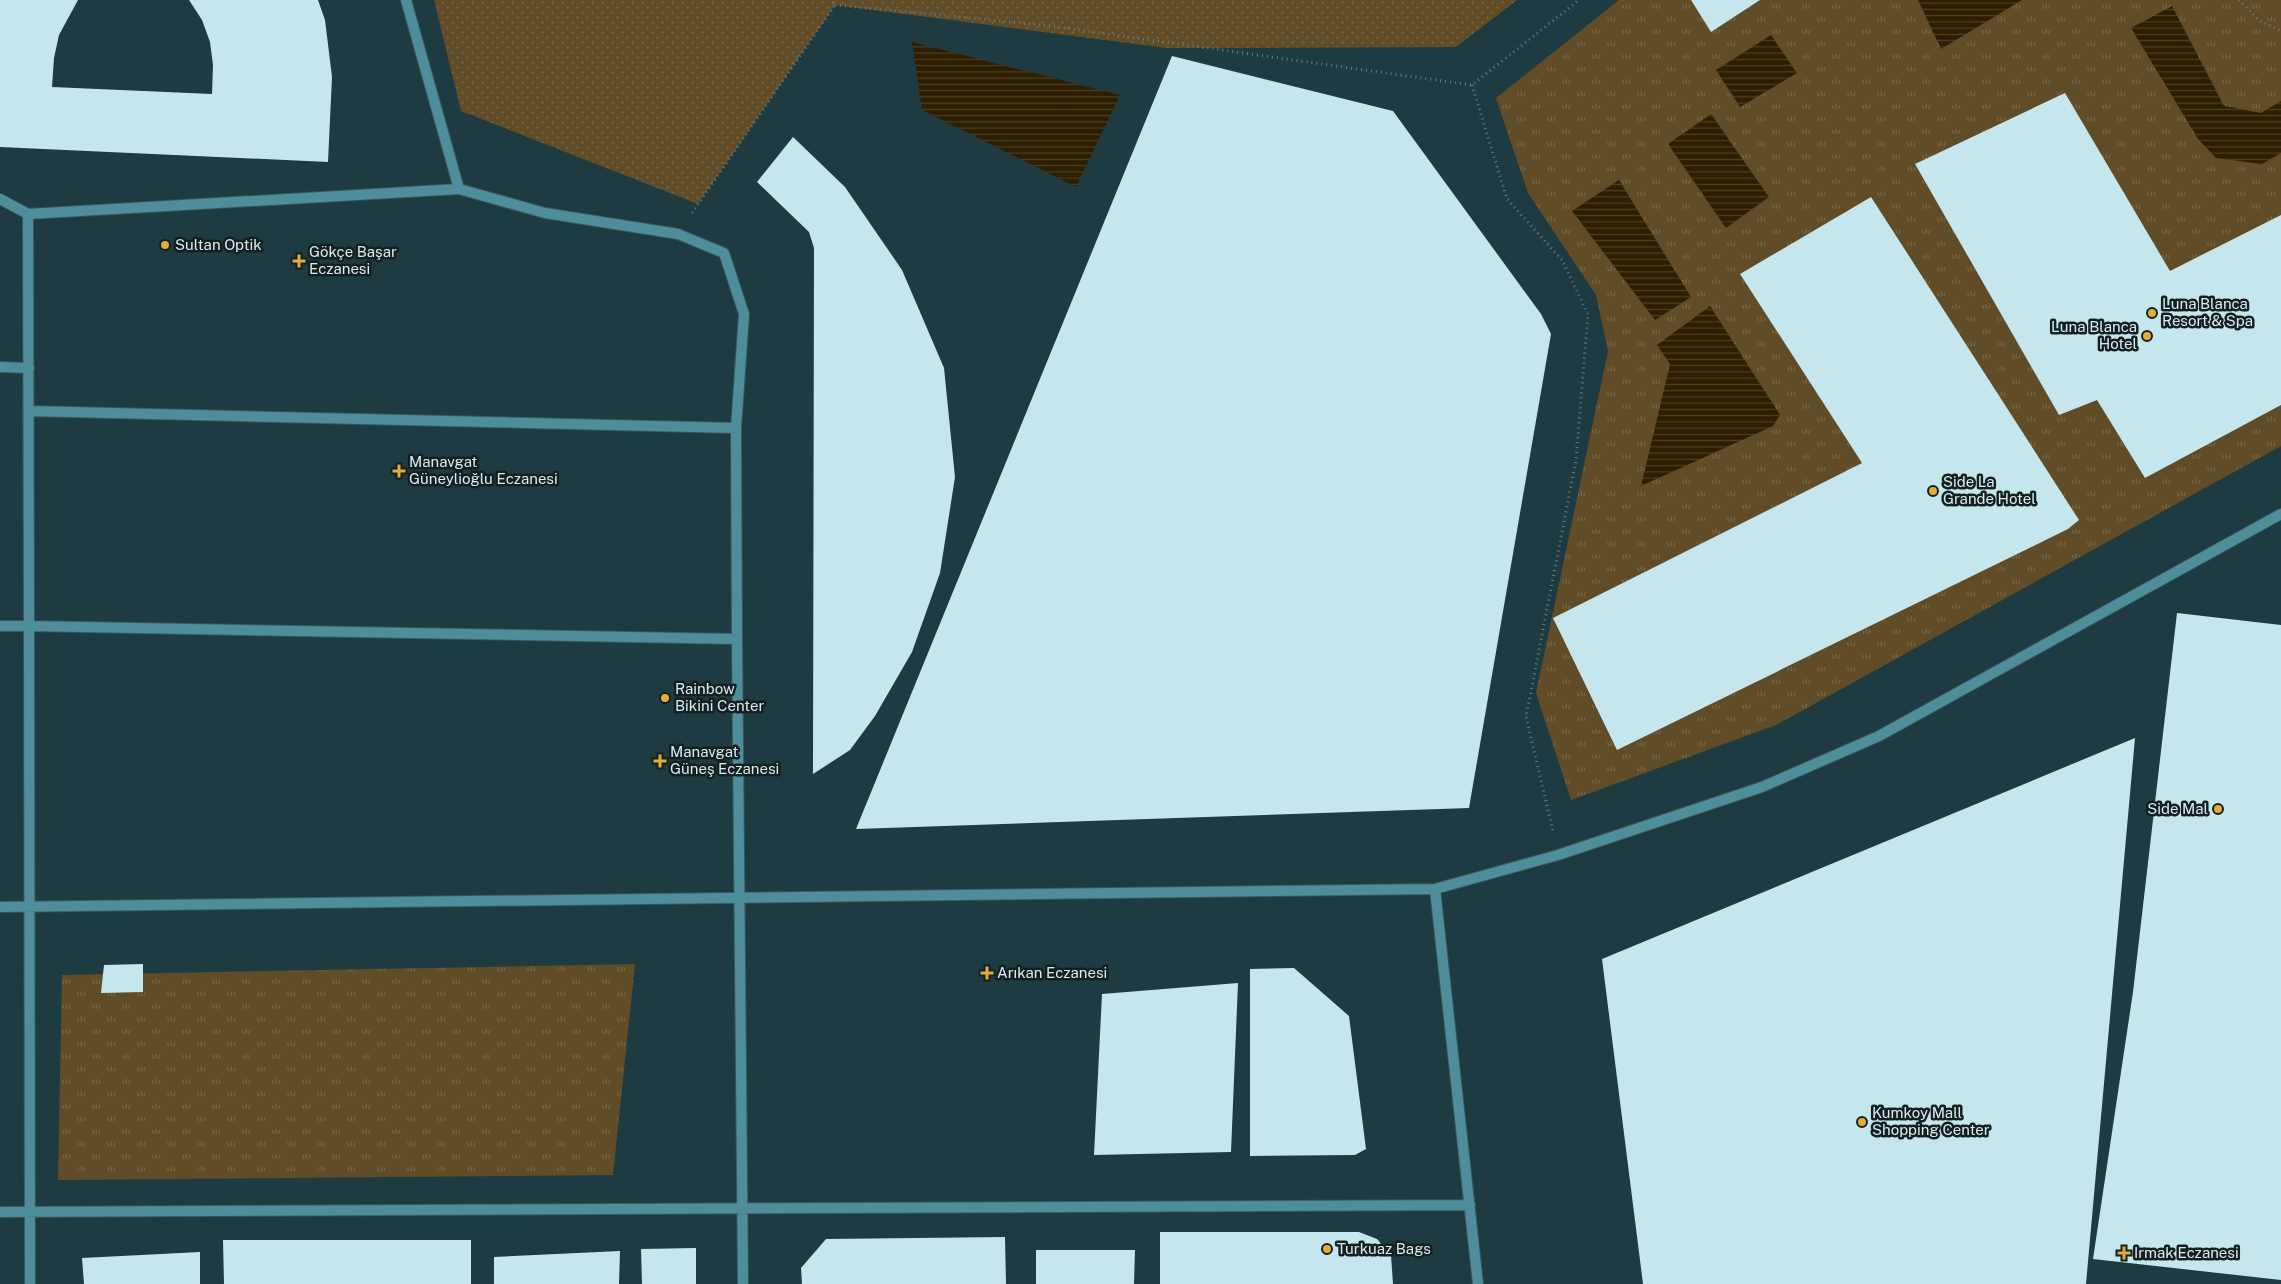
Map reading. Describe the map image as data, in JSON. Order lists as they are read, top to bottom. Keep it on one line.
{"places":{"other":["Sultan Optik","Luna Blanca Resort & Spa","Luna Blanca Hotel","Side La Grande Hotel","Rainbow Bikini Center","Side Mal","Kumkoy Mall Shopping Center","Turkuaz Bags"],"health":["Gökçe Başar Eczanesi","Manavgat Güneylioğlu Eczanesi","Manavgat Güneş Eczanesi","Arıkan Eczanesi","Irmak Eczanesi"]}}
